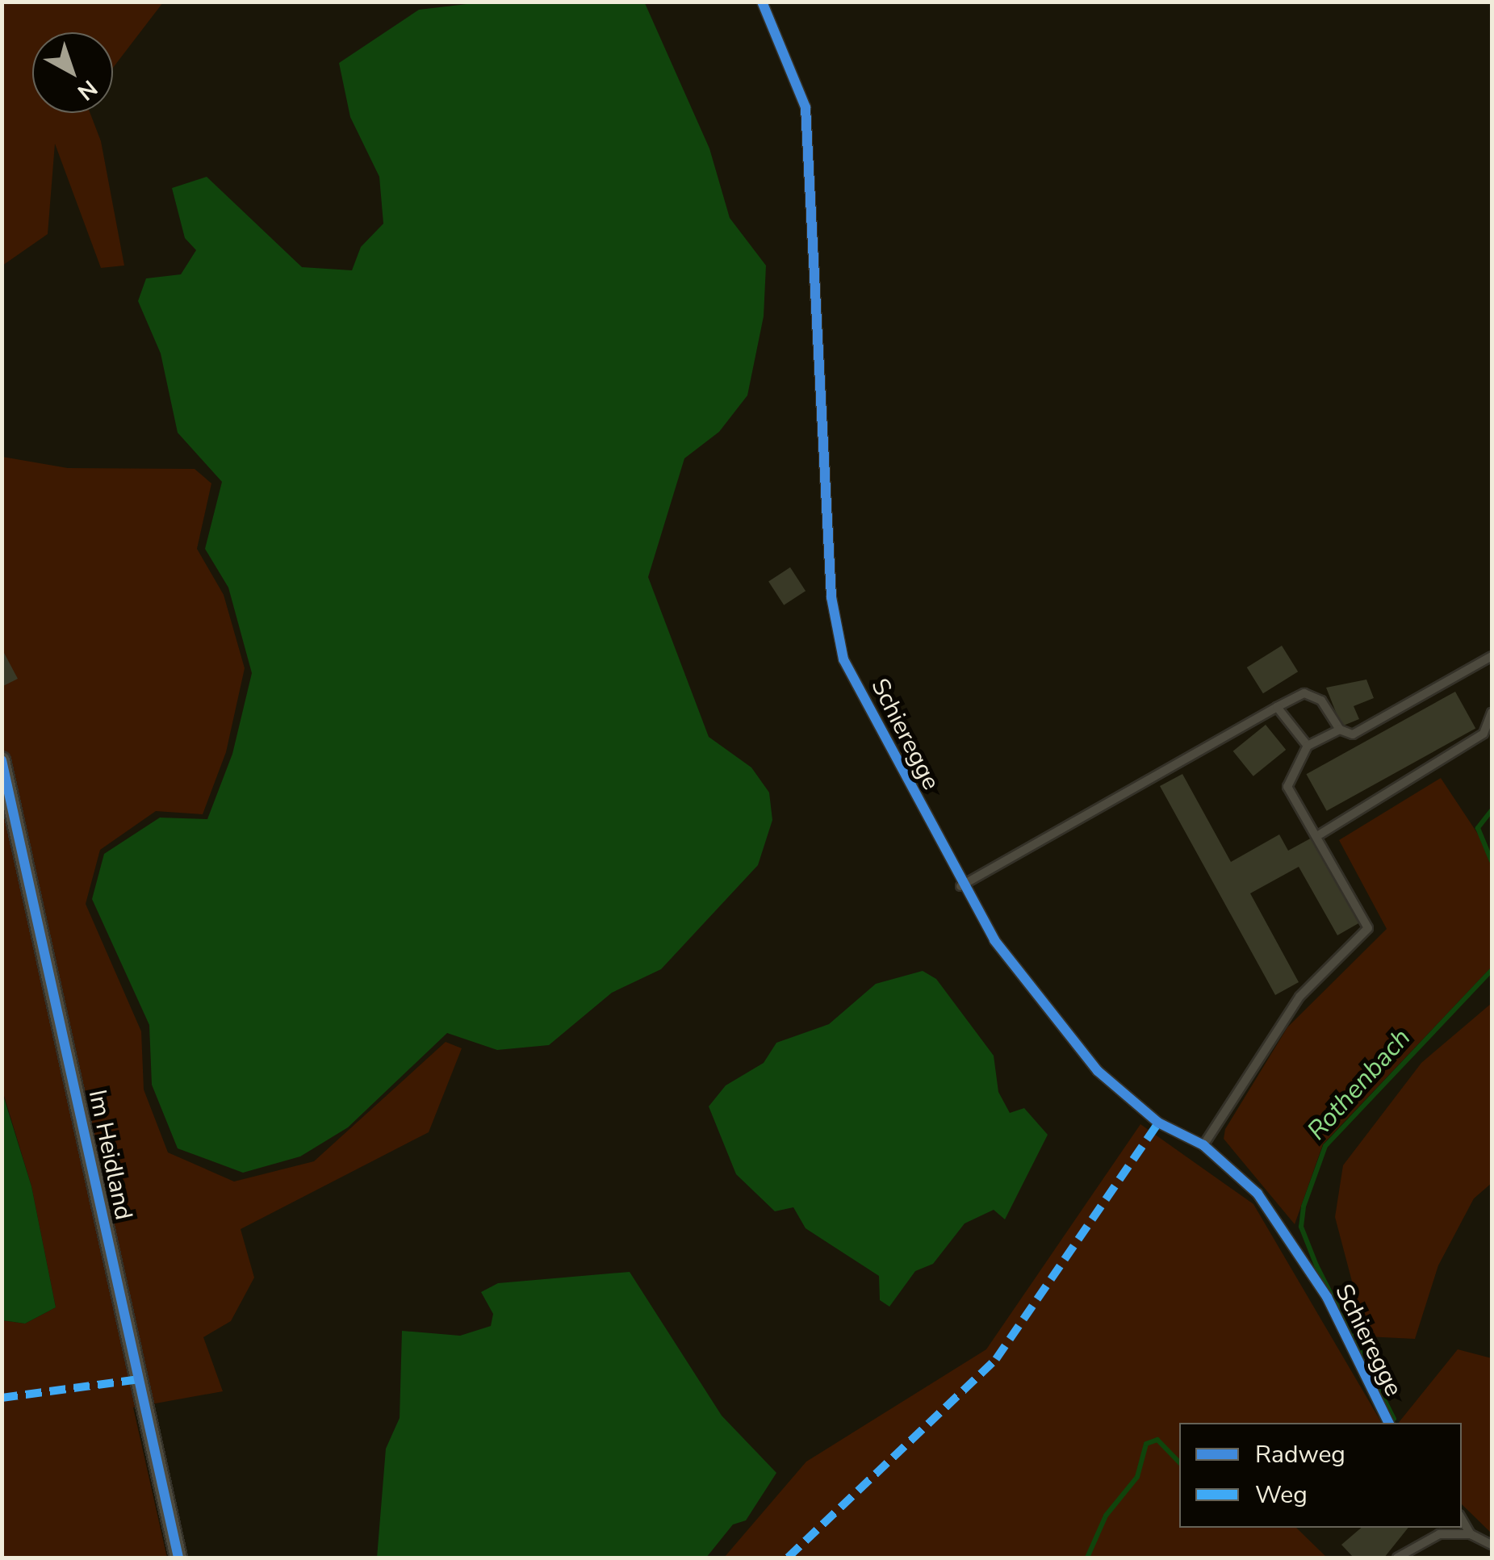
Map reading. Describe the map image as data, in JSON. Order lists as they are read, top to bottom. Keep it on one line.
{"streets":{"street":["Im Heidland"],"lane":["Schieregge"]},"water":["Rothenbach"],"legend":["Radweg","Weg"],"north":"bottom right"}
